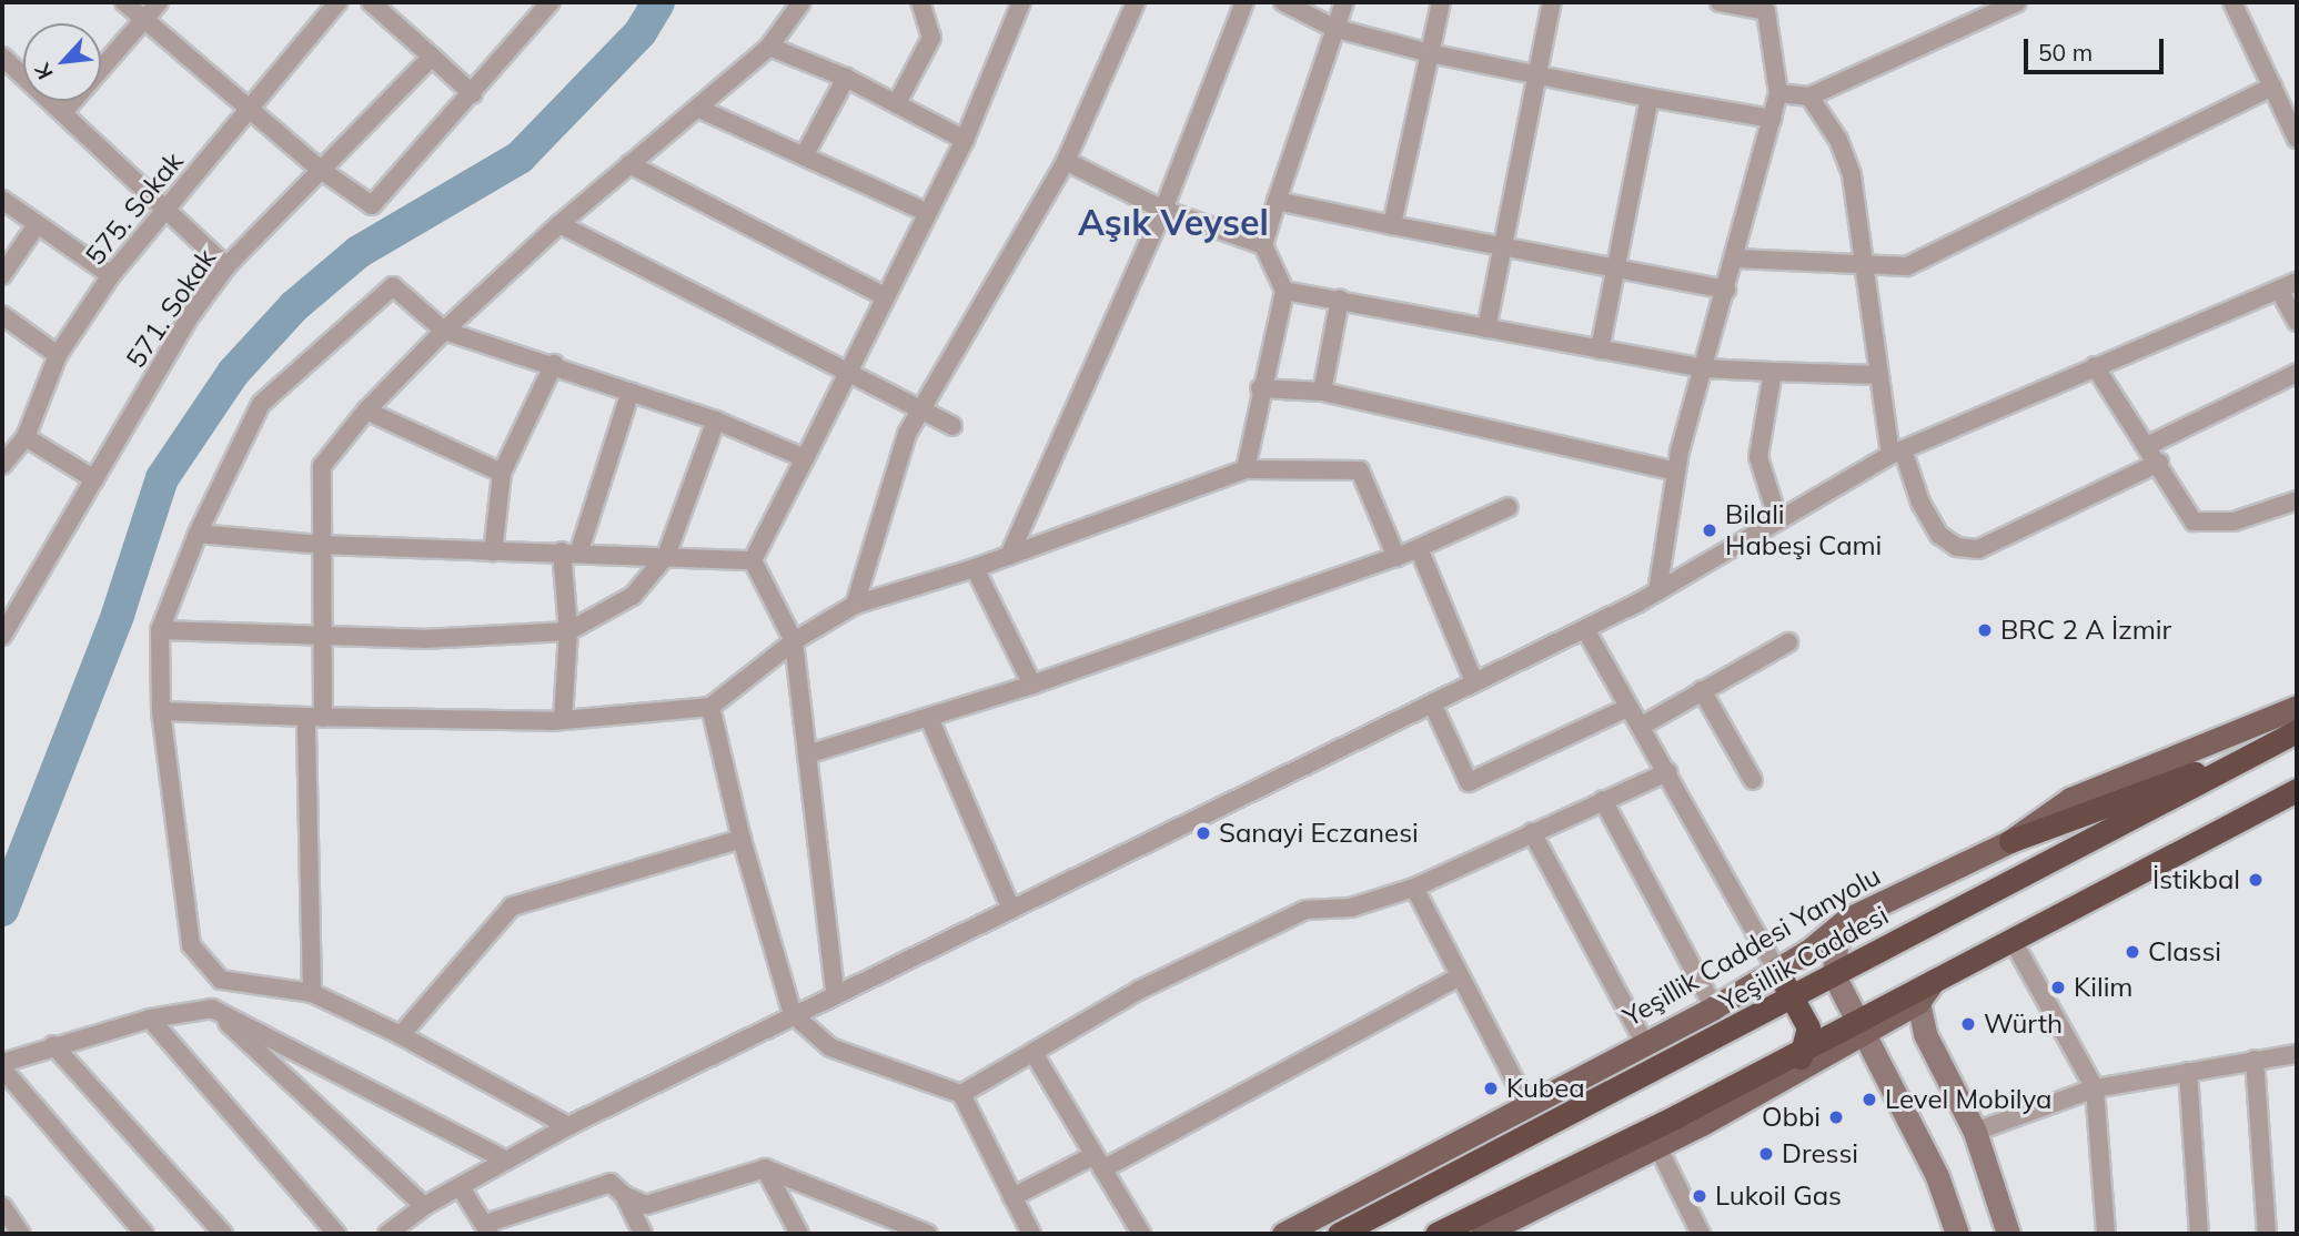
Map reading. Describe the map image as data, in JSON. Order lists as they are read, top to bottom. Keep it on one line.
{"streets":{"highway":["Yeşillik Caddesi"],"main road":["Yeşillik Caddesi Yanyolu"],"street":["575. Sokak","571. Sokak"]},"districts":["Aşık Veysel"],"places":["Bilali Habeşi Cami","BRC 2 A İzmir","Sanayi Eczanesi","İstikbal","Classi","Kilim","Würth","Kubea","Level Mobilya","Obbi","Dressi","Lukoil Gas"],"scale_bar":"50 m","north":"bottom left"}
